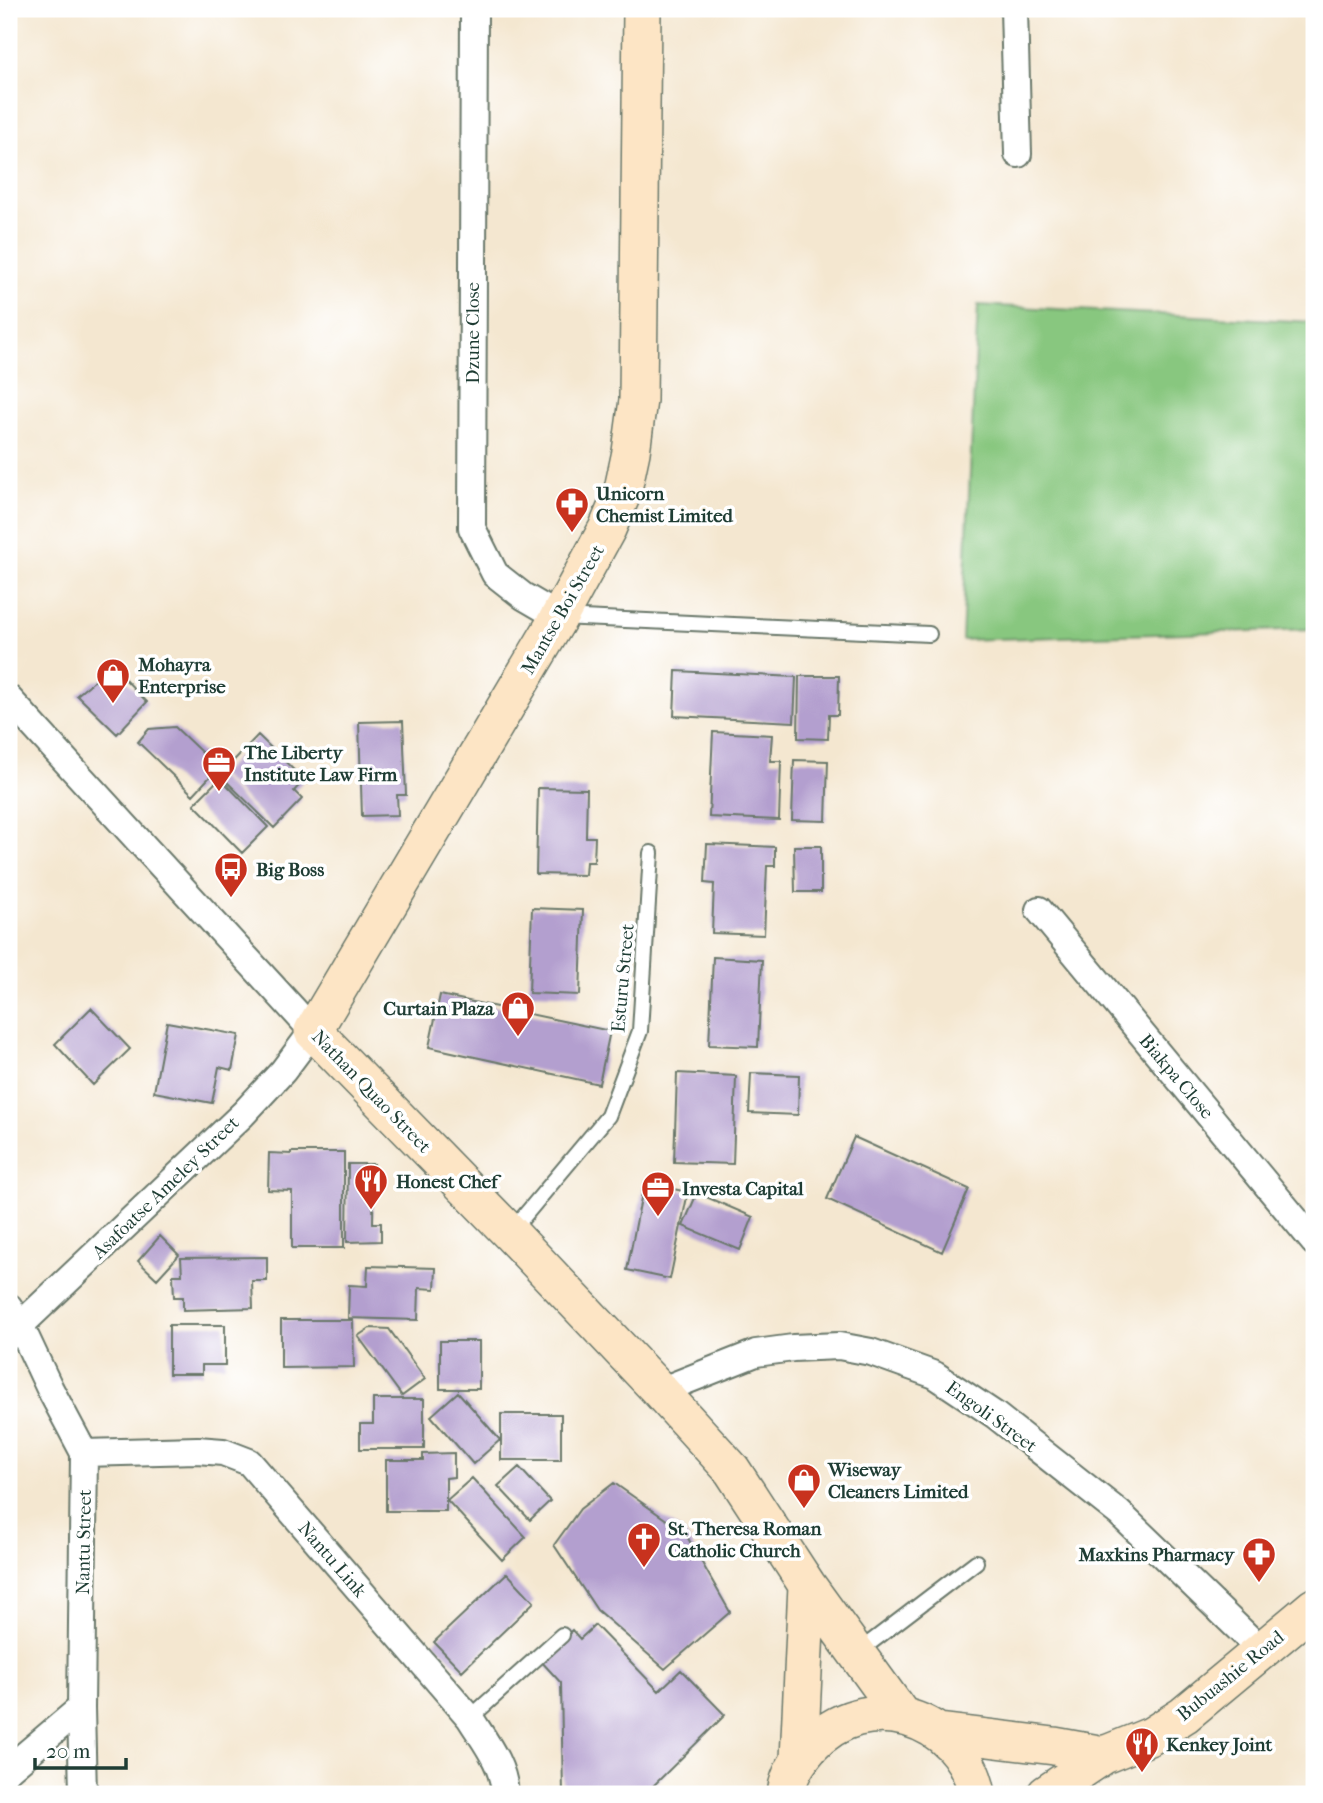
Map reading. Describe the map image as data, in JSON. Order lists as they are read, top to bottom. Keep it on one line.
{"streets":{"street":["Dzune Close","Mantse Boi Street","Biakpa Close","Nathan Quao Street","Asafoatse Ameley Street","Engoli Street","Nantu Street","Nantu Link","Bubuashie Road"],"lane":["Esturu Street"]},"crossings":[["Dzune Close","Mantse Boi Street"],["Mantse Boi Street","Nathan Quao Street"],["Mantse Boi Street","Asafoatse Ameley Street"],["Esturu Street","Nathan Quao Street"],["Nathan Quao Street","Asafoatse Ameley Street"],["Nathan Quao Street","Engoli Street"],["Asafoatse Ameley Street","Nantu Street"],["Engoli Street","Bubuashie Road"],["Nantu Street","Nantu Link"]],"places":{"pharmacy":["Unicorn Chemist Limited","Maxkins Pharmacy"],"shop":["Mohayra Enterprise","Curtain Plaza","Wiseway Cleaners Limited"],"office":["The Liberty Institute Law Firm","Investa Capital"],"bus stop":["Big Boss"],"restaurant":["Honest Chef","Kenkey Joint"],"church":["St. Theresa Roman Catholic Church"]},"scale_bar":"20 m"}
